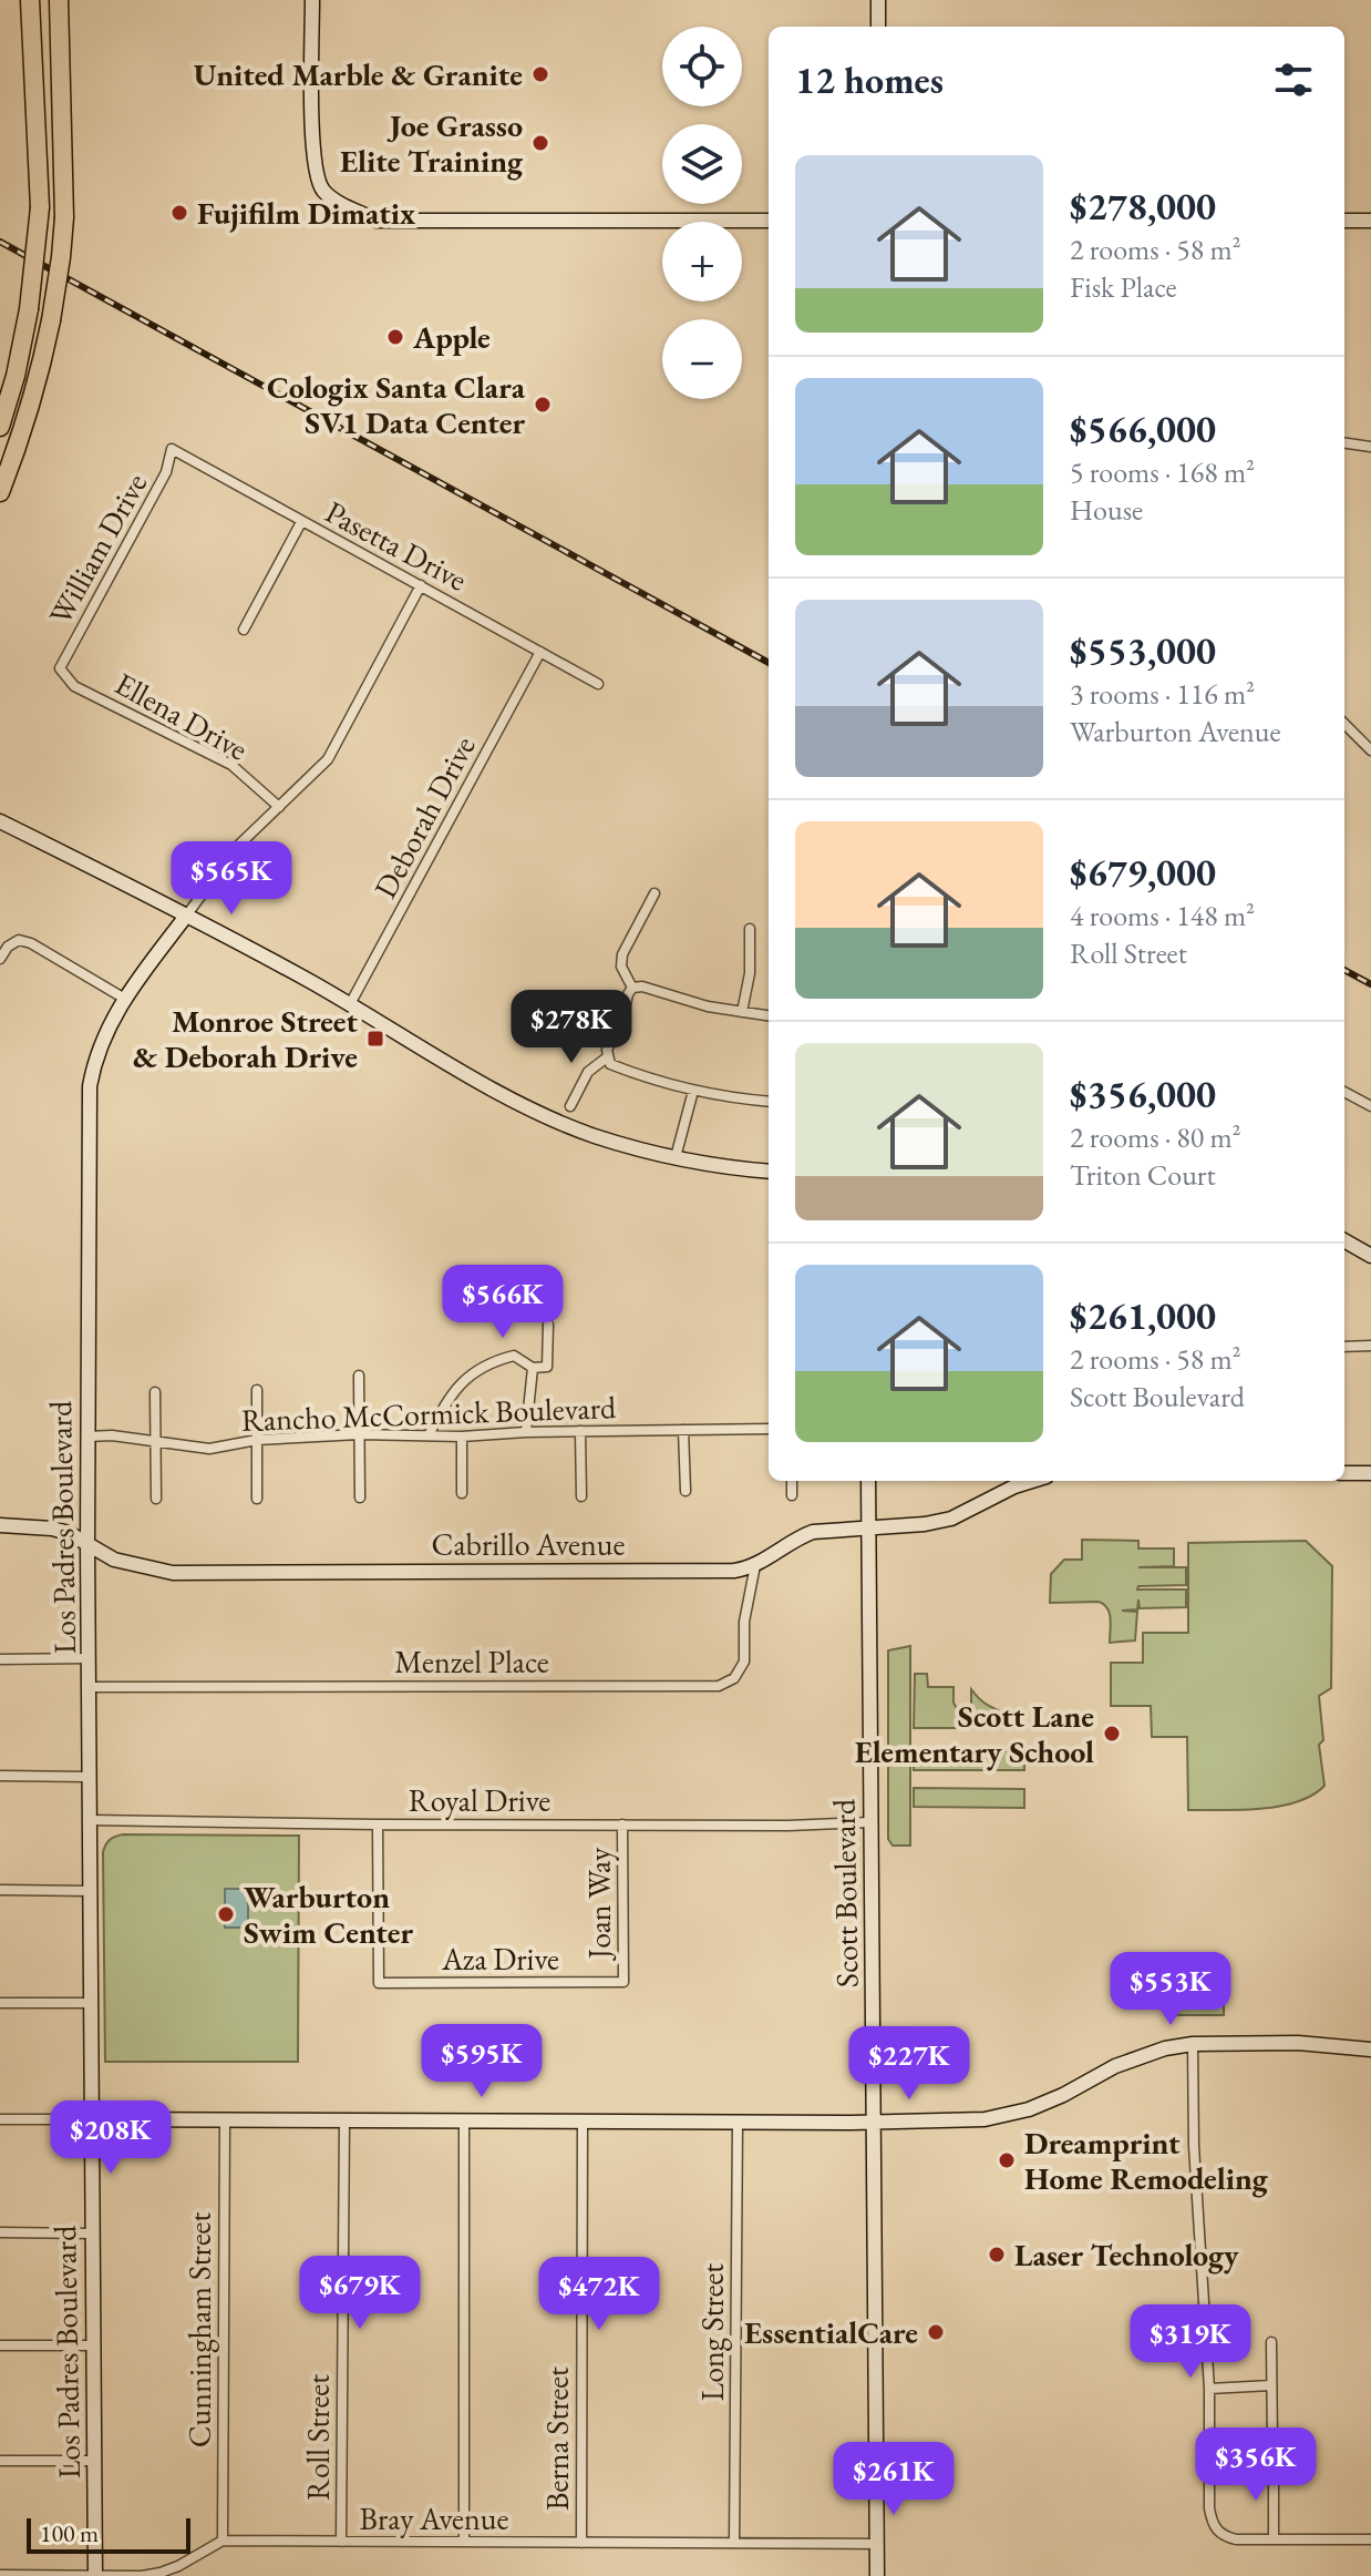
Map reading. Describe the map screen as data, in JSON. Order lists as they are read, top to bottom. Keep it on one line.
{"streets":{"street":["Pasetta Drive","William Drive","Ellena Drive","Deborah Drive","Rancho McCormick Boulevard","Los Padres Boulevard","Cabrillo Avenue","Menzel Place","Royal Drive","Scott Boulevard","Joan Way","Aza Drive","Cunningham Street","Long Street","Roll Street","Berna Street","Bray Avenue"]},"crossings":[["Pasetta Drive","William Drive"],["Pasetta Drive","Deborah Drive"],["Pasetta Drive","Los Padres Boulevard"],["William Drive","Ellena Drive"],["Ellena Drive","Los Padres Boulevard"],["Rancho McCormick Boulevard","Los Padres Boulevard"],["Los Padres Boulevard","Cabrillo Avenue"],["Los Padres Boulevard","Menzel Place"],["Los Padres Boulevard","Royal Drive"],["Los Padres Boulevard","Bray Avenue"],["Cabrillo Avenue","Menzel Place"],["Cabrillo Avenue","Scott Boulevard"],["Royal Drive","Scott Boulevard"],["Royal Drive","Joan Way"],["Royal Drive","Aza Drive"],["Scott Boulevard","Bray Avenue"],["Joan Way","Aza Drive"],["Cunningham Street","Bray Avenue"],["Long Street","Bray Avenue"],["Roll Street","Bray Avenue"],["Berna Street","Bray Avenue"]],"places":{"other":["United Marble & Granite","Joe Grasso Elite Training","Fujifilm Dimatix","Apple","Cologix Santa Clara SV1 Data Center","Scott Lane Elementary School","Warburton Swim Center","Dreamprint Home Remodeling","Laser Technology","EssentialCare"],"transit":["Monroe Street & Deborah Drive"]},"scale_bar":"100 m","page":{"map_buttons":["+","−"],"heading":"12 homes","list":[{"name":"$278,000","note":"2 rooms · 58 m² · Fisk Place"},{"name":"$566,000","note":"5 rooms · 168 m² · House"},{"name":"$553,000","note":"3 rooms · 116 m² · Warburton Avenue"},{"name":"$679,000","note":"4 rooms · 148 m² · Roll Street"},{"name":"$356,000","note":"2 rooms · 80 m² · Triton Court"},{"name":"$261,000","note":"2 rooms · 58 m² · Scott Boulevard"}],"price":["$565K","$278K","$566K","$553K","$595K","$227K","$208K","$679K","$472K","$319K","$356K","$261K"],"scale":"100 m"}}
